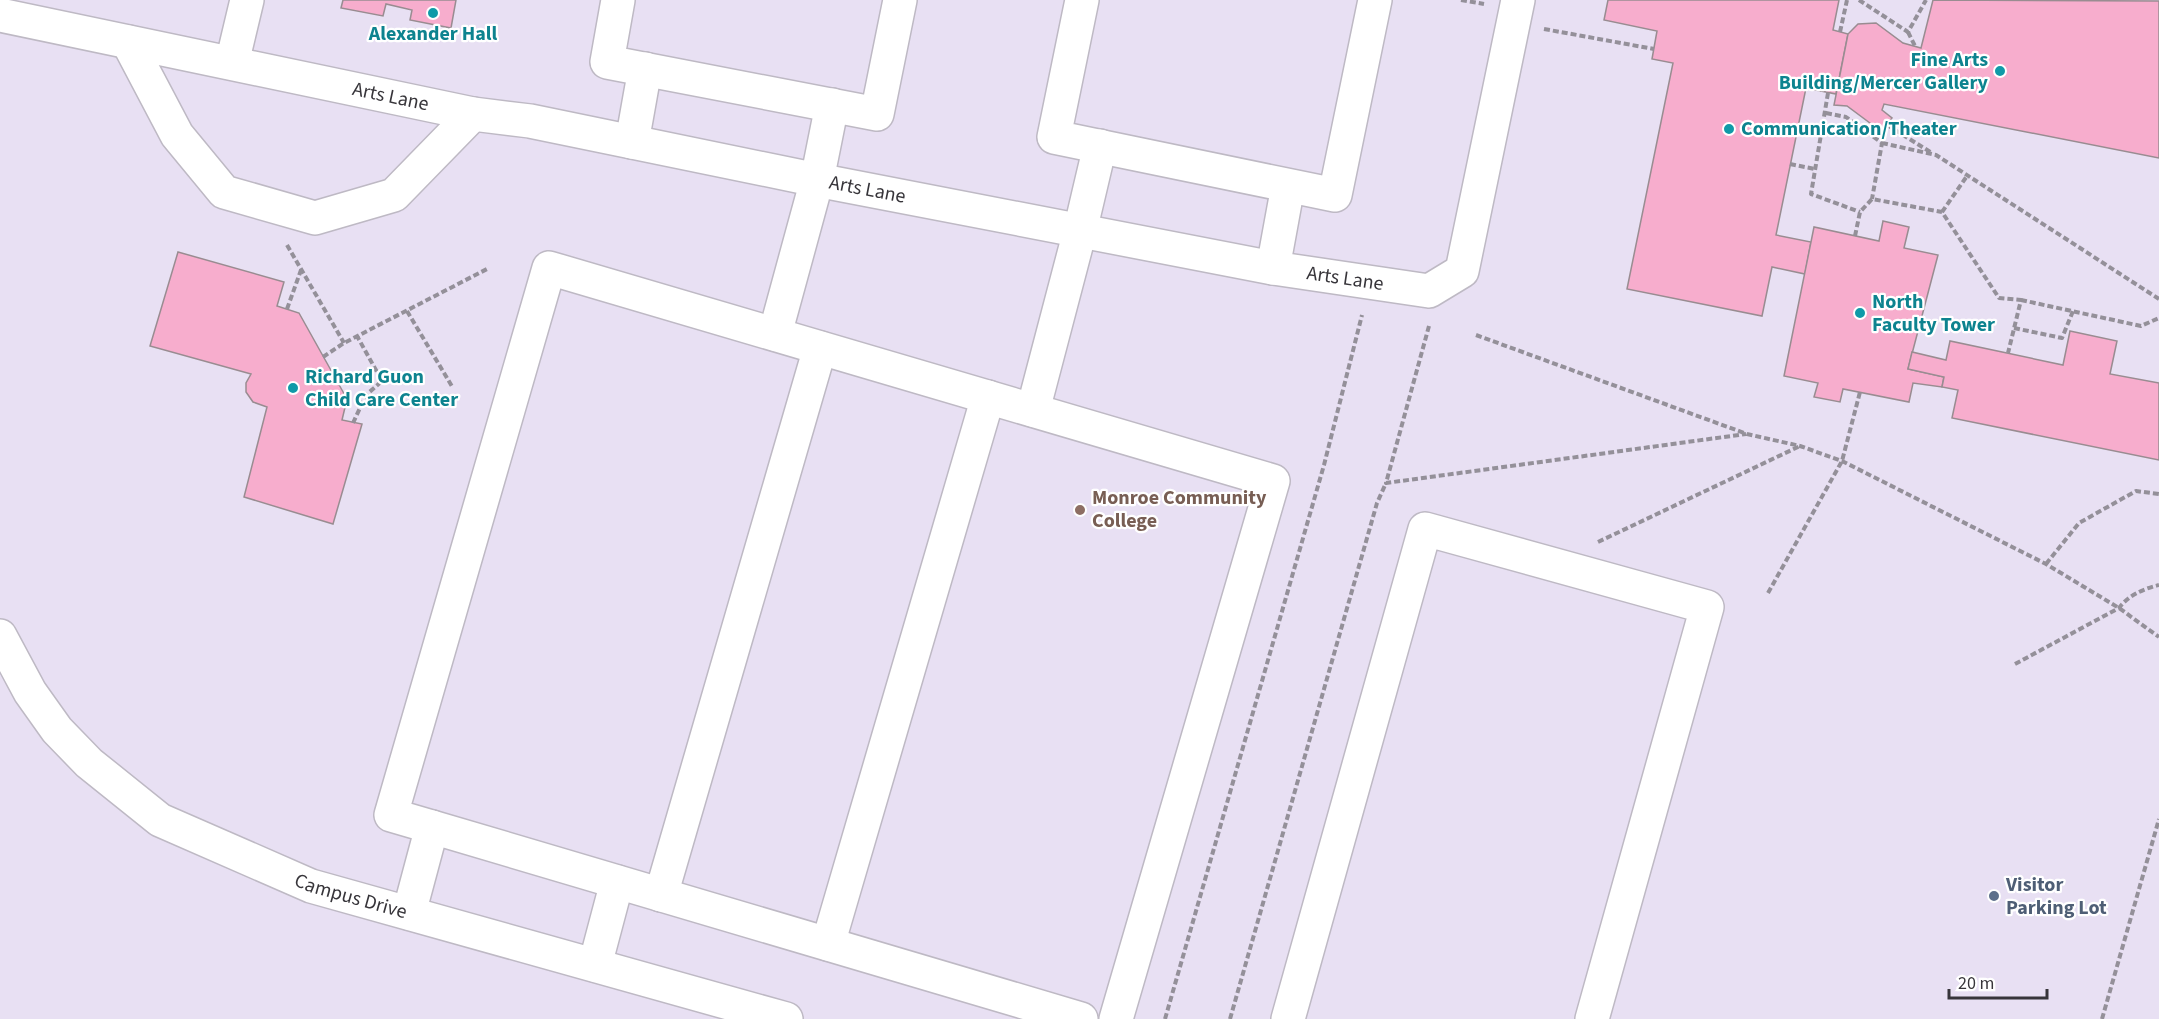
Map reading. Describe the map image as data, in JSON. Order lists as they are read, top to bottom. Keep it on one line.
{"streets":{"street":["Arts Lane","Campus Drive"]},"places":["Alexander Hall","Fine Arts Building/Mercer Gallery","Communication/Theater","North Faculty Tower","Richard Guon Child Care Center","Monroe Community College","Visitor Parking Lot"],"scale_bar":"20 m"}
